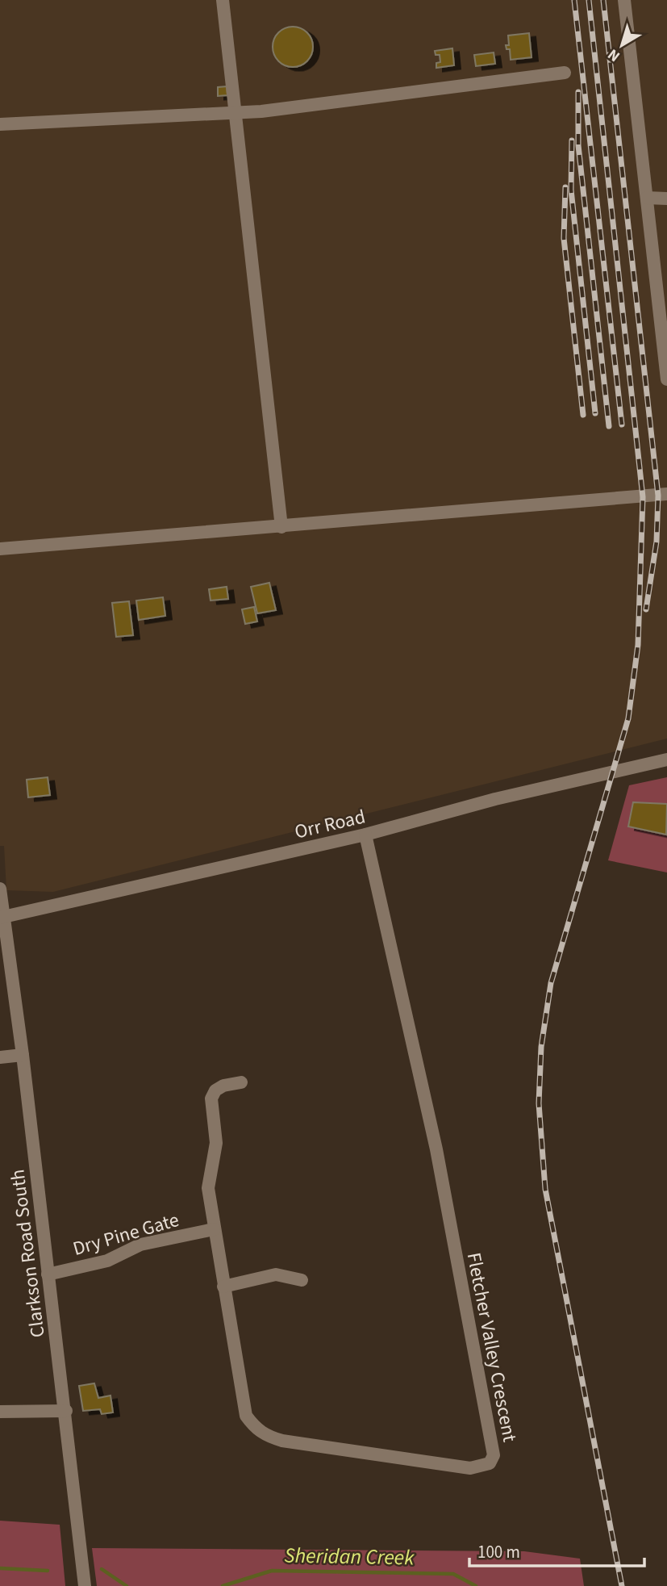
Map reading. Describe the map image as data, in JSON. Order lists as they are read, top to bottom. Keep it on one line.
{"streets":{"street":["Orr Road","Dry Pine Gate","Clarkson Road South","Fletcher Valley Crescent"]},"crossings":[["Orr Road","Clarkson Road South"],["Orr Road","Fletcher Valley Crescent"],["Dry Pine Gate","Clarkson Road South"],["Dry Pine Gate","Fletcher Valley Crescent"]],"water":["Sheridan Creek"],"scale_bar":"100 m","north":"bottom left"}
